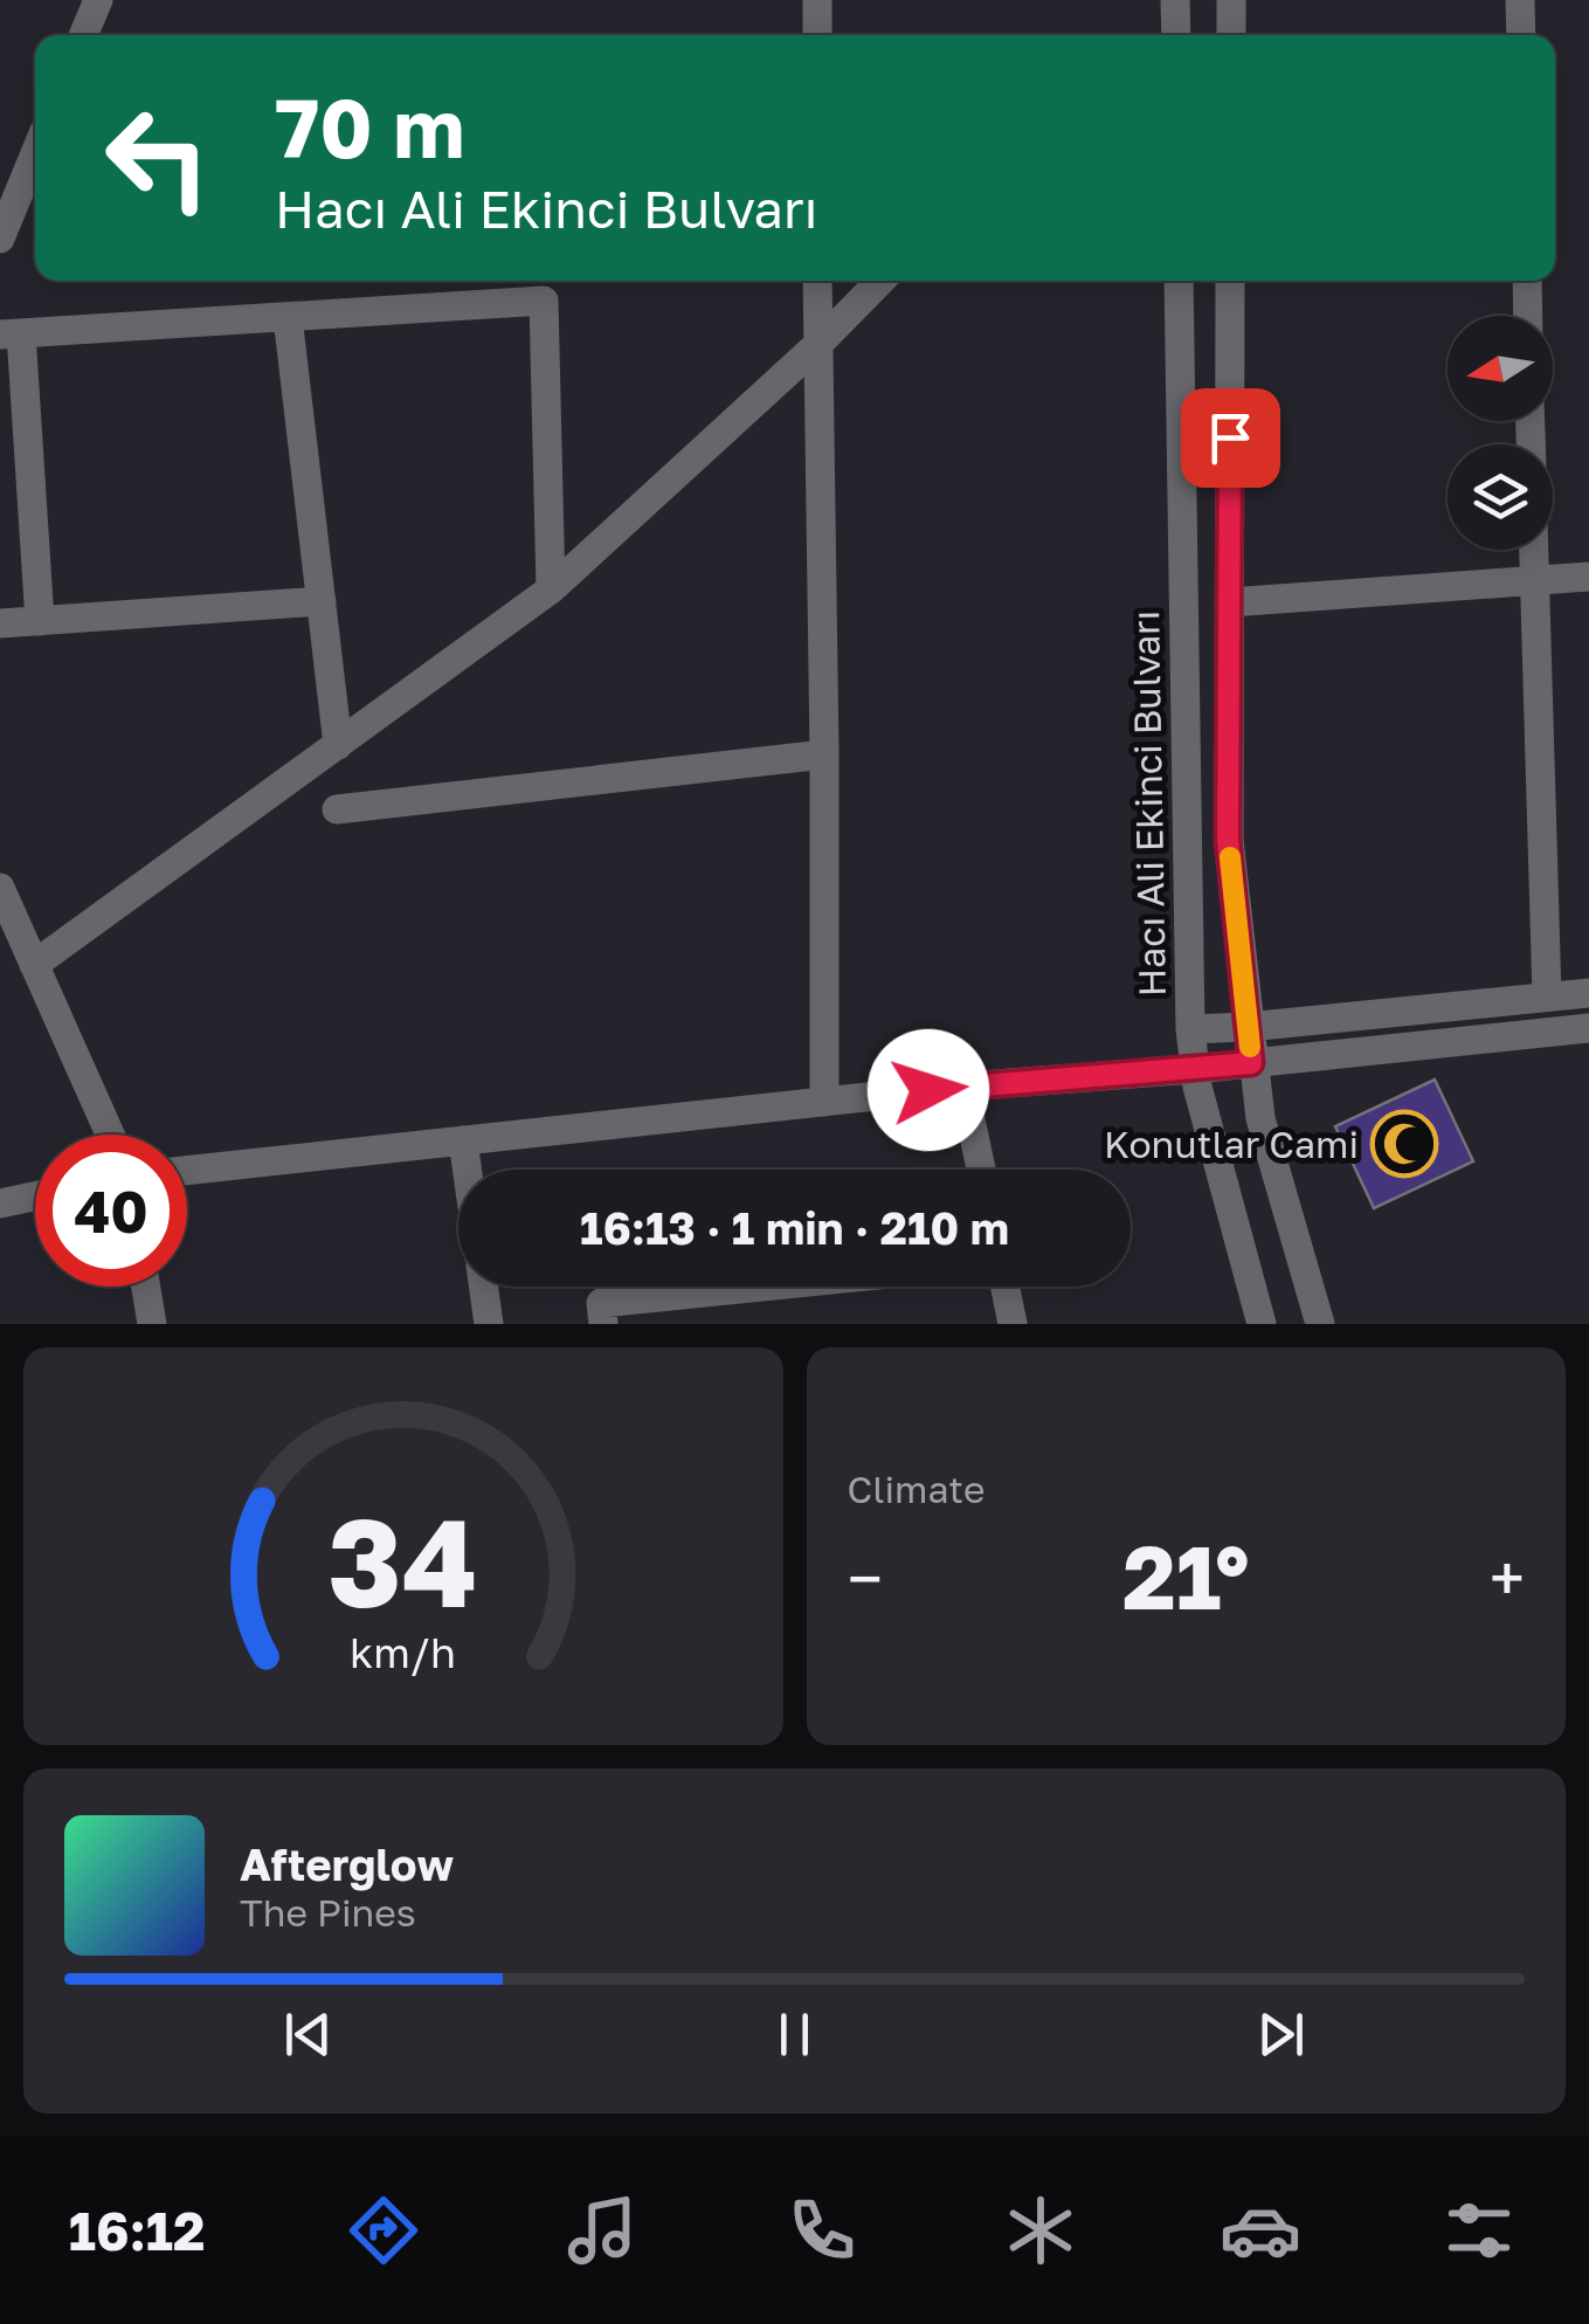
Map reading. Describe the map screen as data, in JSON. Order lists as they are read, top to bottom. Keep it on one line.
{"streets":{"street":["Hacı Ali Ekinci Bulvarı"]},"places":{"mosque":["Konutlar Cami"]},"north":"left","page":{"turn":["70 m","Hacı Ali Ekinci Bulvarı"],"limit":"40","trip":"16:13 · 1 min · 210 m","tile":"Climate","heat":["−","21°","+"],"song":["Afterglow","The Pines"],"tabs":"16:12","gauge":["34","km/h"]}}
